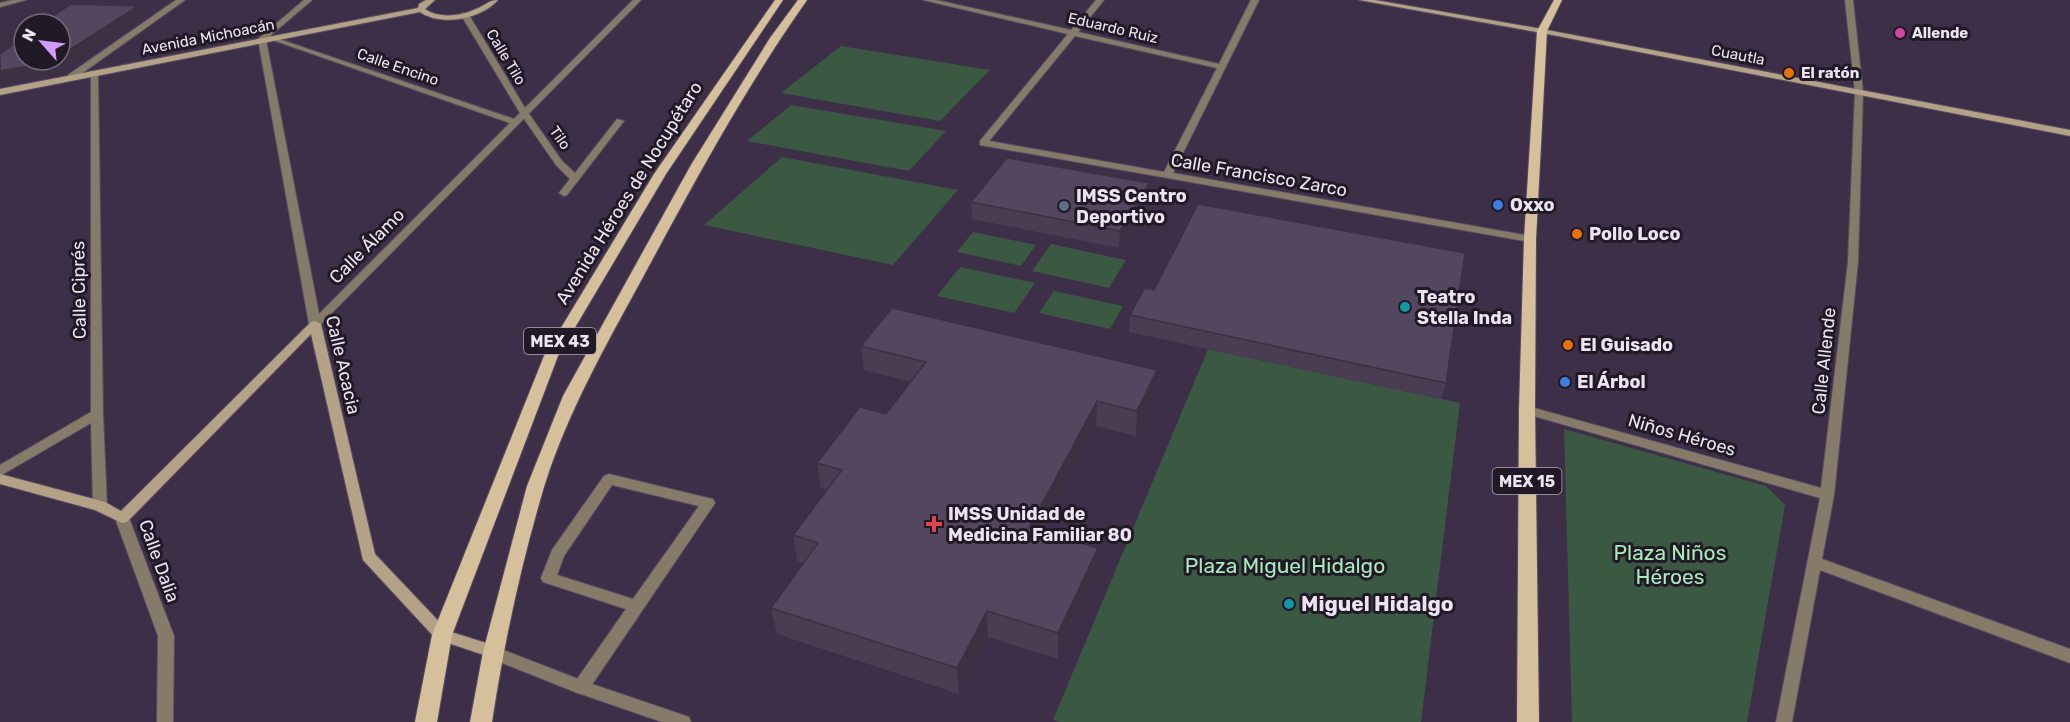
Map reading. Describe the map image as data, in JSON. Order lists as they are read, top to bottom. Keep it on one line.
{"streets":{"main road":["Avenida Héroes de Nocupétaro","MEX 43","MEX 15"],"street":["Eduardo Ruiz","Avenida Michoacán","Cuautla","Calle Tilo","Calle Encino","Tilo","Calle Francisco Zarco","Calle Álamo","Calle Ciprés","Calle Allende","Calle Acacia","Niños Héroes","Calle Dalia"]},"crossings":[["Eduardo Ruiz","Calle Francisco Zarco"],["Avenida Michoacán","Calle Encino"],["Avenida Michoacán","Calle Ciprés"],["Avenida Michoacán","Calle Acacia"],["Cuautla","Calle Allende"],["Cuautla","MEX 15"],["Calle Tilo","Tilo"],["Calle Tilo","Calle Álamo"],["Calle Encino","Calle Álamo"],["Calle Encino","Calle Acacia"],["Tilo","Calle Álamo"],["Calle Francisco Zarco","MEX 15"],["Avenida Héroes de Nocupétaro","Calle Acacia"],["Calle Álamo","Calle Acacia"],["Calle Álamo","Calle Dalia"],["Calle Ciprés","Calle Dalia"],["Calle Allende","Niños Héroes"],["Niños Héroes","MEX 15"]],"parks":["Plaza Niños Héroes","Plaza Miguel Hidalgo"],"places":{"other":["Allende","El ratón","Oxxo","IMSS Centro Deportivo","Pollo Loco","Teatro Stella Inda","El Guisado","El Árbol","Miguel Hidalgo"],"health":["IMSS Unidad de Medicina Familiar 80"]},"north":"top left"}
